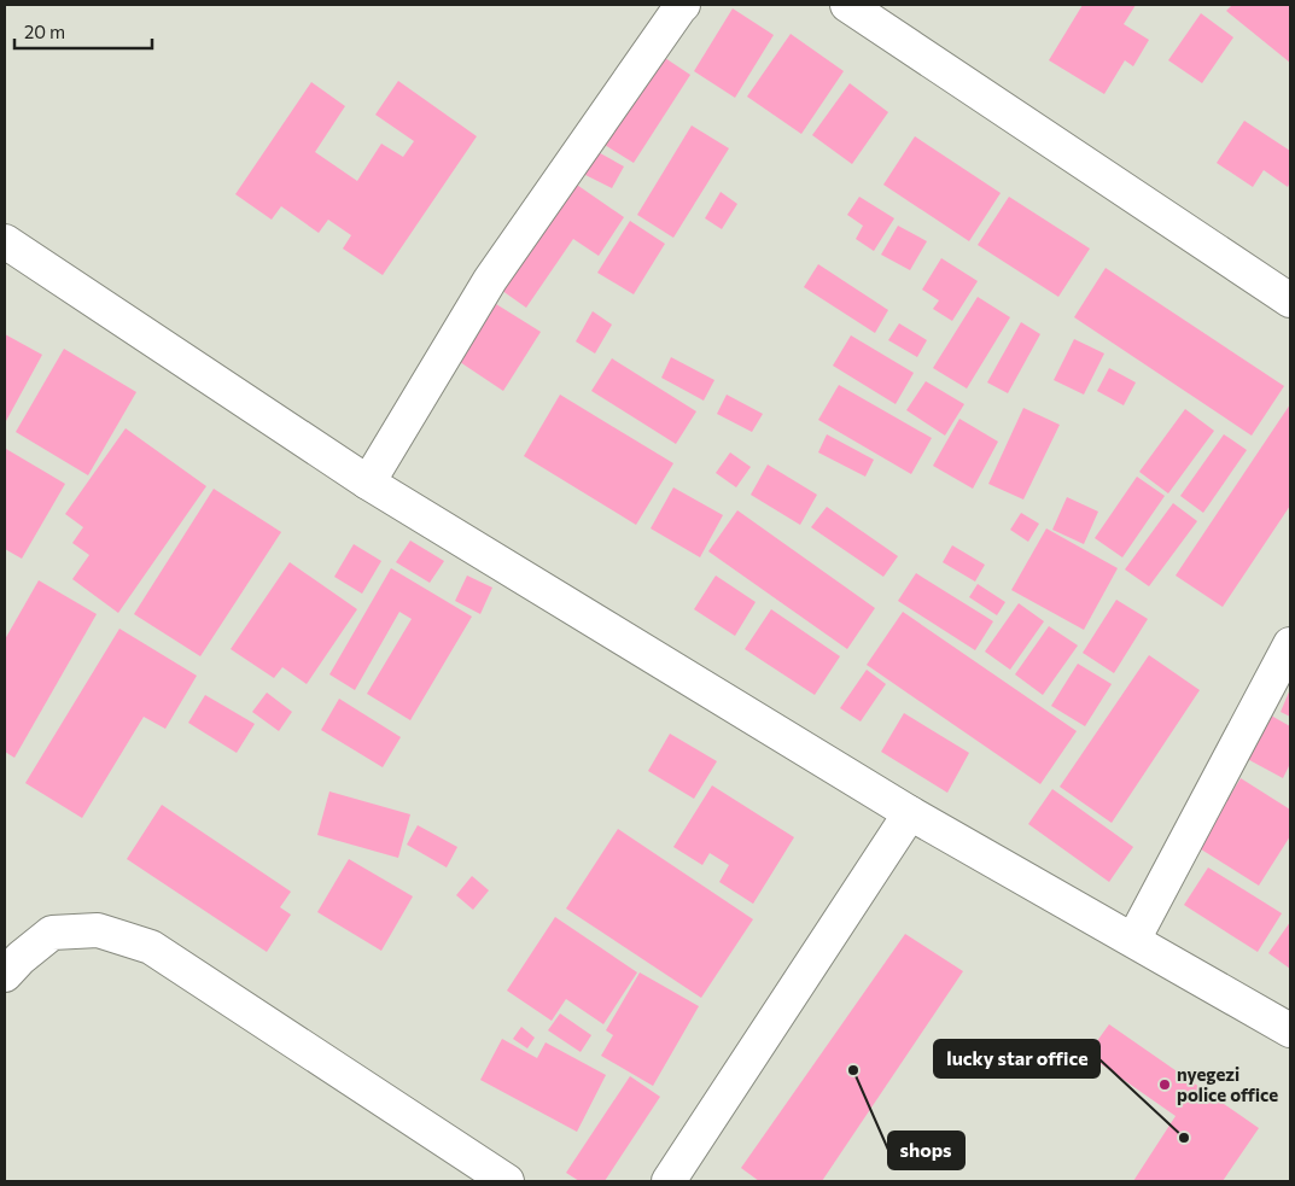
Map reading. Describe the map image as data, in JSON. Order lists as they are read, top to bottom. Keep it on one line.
{"places":["shops","nyegezi police office","lucky star office"],"scale_bar":"20 m"}
